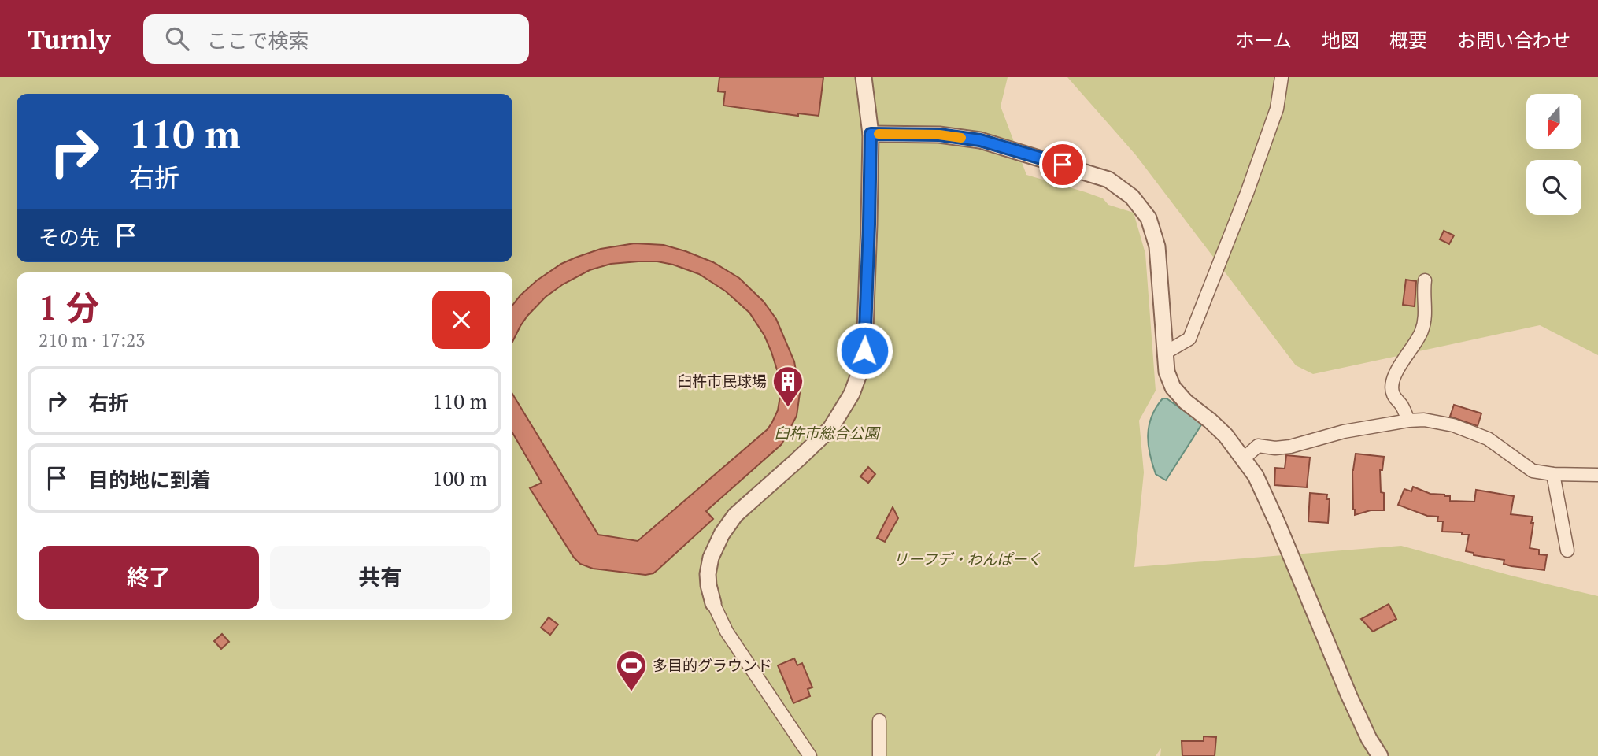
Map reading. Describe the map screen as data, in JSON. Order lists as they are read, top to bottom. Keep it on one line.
{"parks":["臼杵市総合公園","リーフデ・わんぱーく"],"places":{"building":["臼杵市民球場"],"sports":["多目的グラウンド"]},"north":"bottom","page":{"header":"Turnly","search":"ここで検索","nav":["ホーム","地図","概要","お問い合わせ"],"turn":["110 m","右折"],"then":"その先","heading":["1 分","210 m · 17:23"],"list":[{"name":"右折","value":"110 m"},{"name":"目的地に到着","value":"100 m"}],"buttons":["終了","共有"]}}
